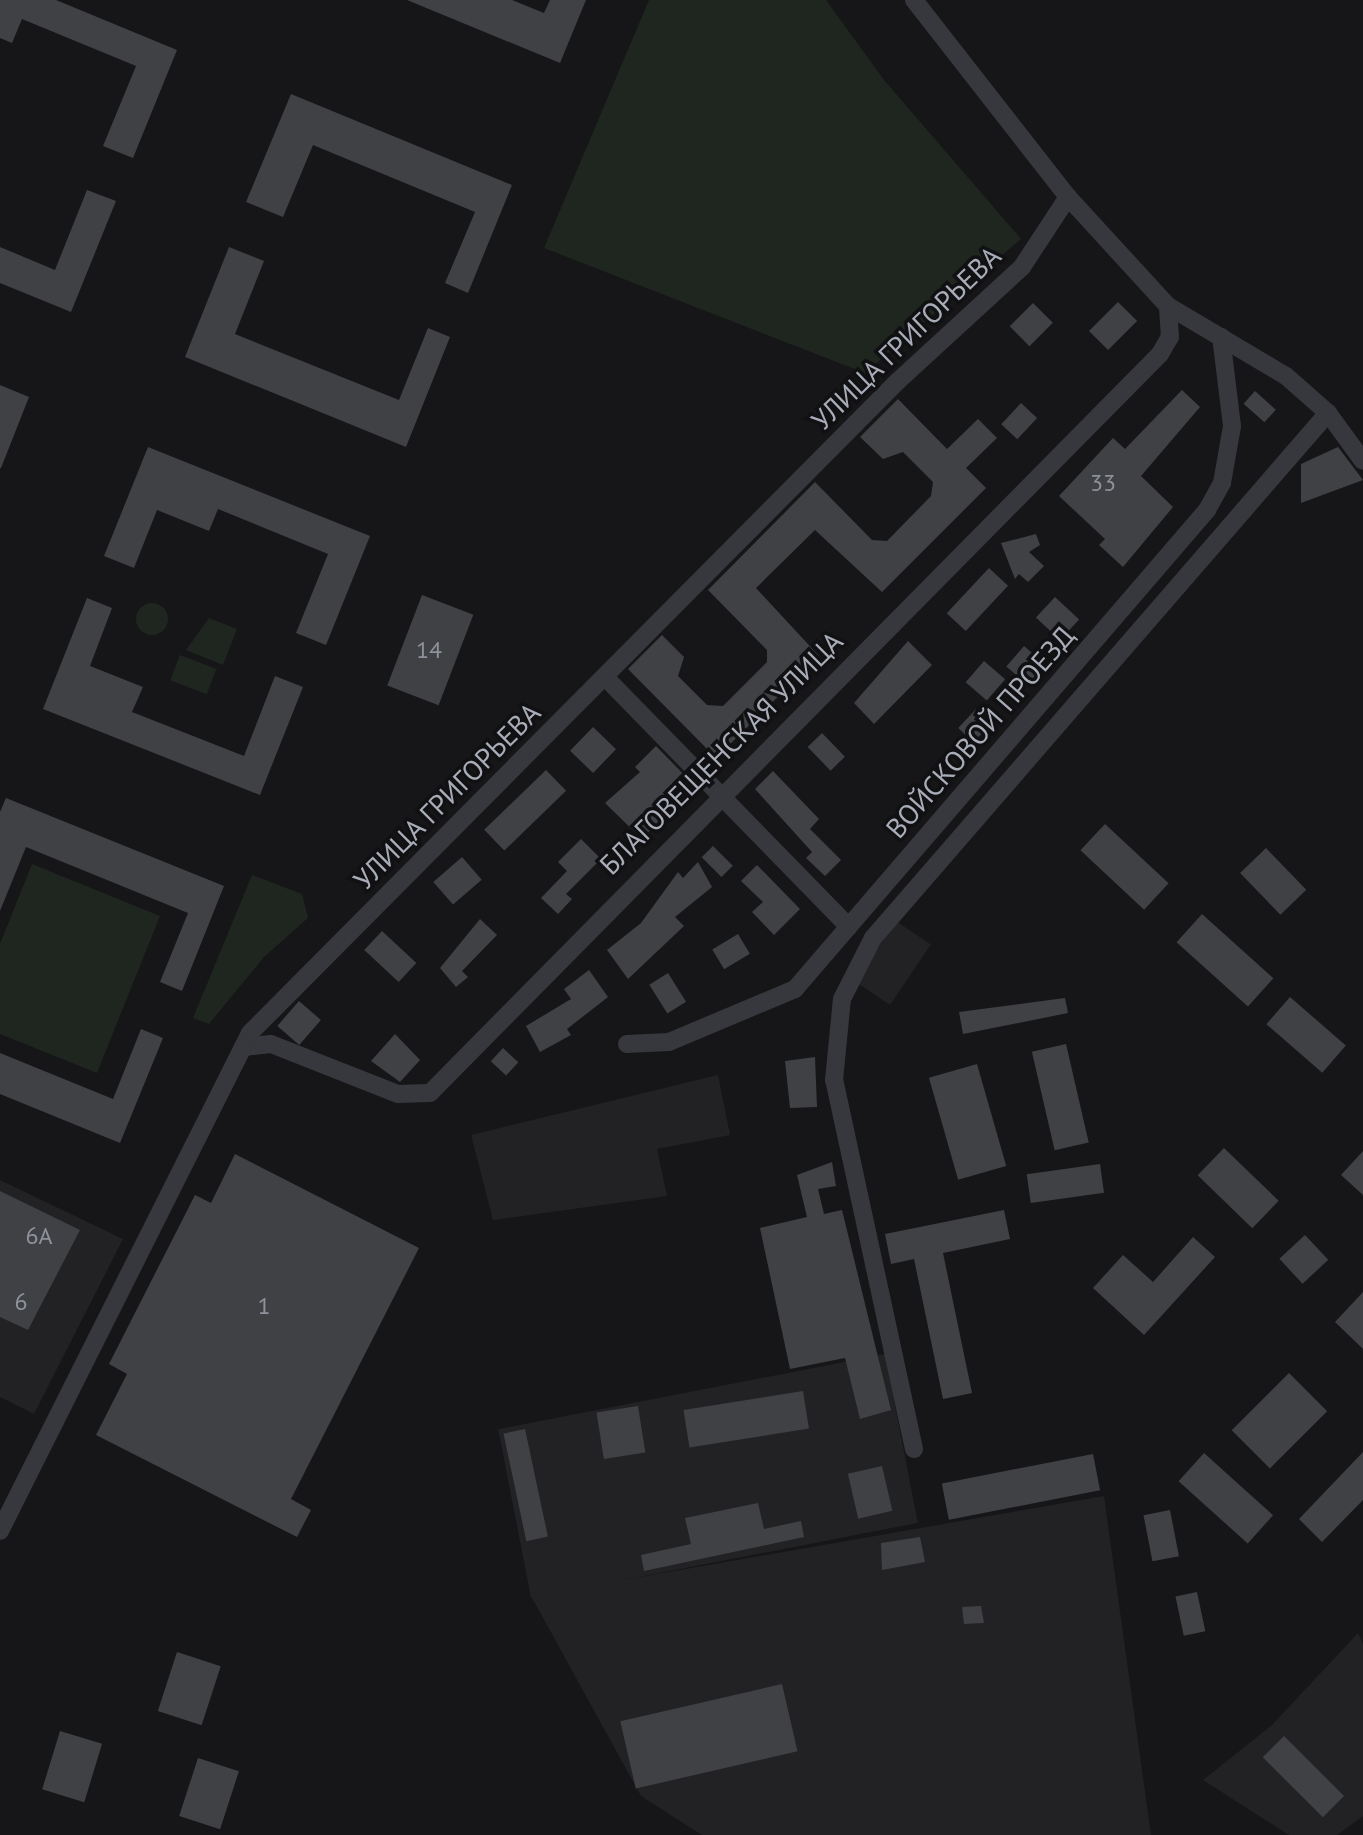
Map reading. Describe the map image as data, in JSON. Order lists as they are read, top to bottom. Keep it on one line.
{"streets":{"street":["УЛИЦА ГРИГОРЬЕВА","ВОЙСКОВОЙ ПРОЕЗД","БЛАГОВЕЩЕНСКАЯ УЛИЦА"]},"crossings":[["УЛИЦА ГРИГОРЬЕВА","БЛАГОВЕЩЕНСКАЯ УЛИЦА"]],"house_numbers":["33","14","6А","6","1"]}
